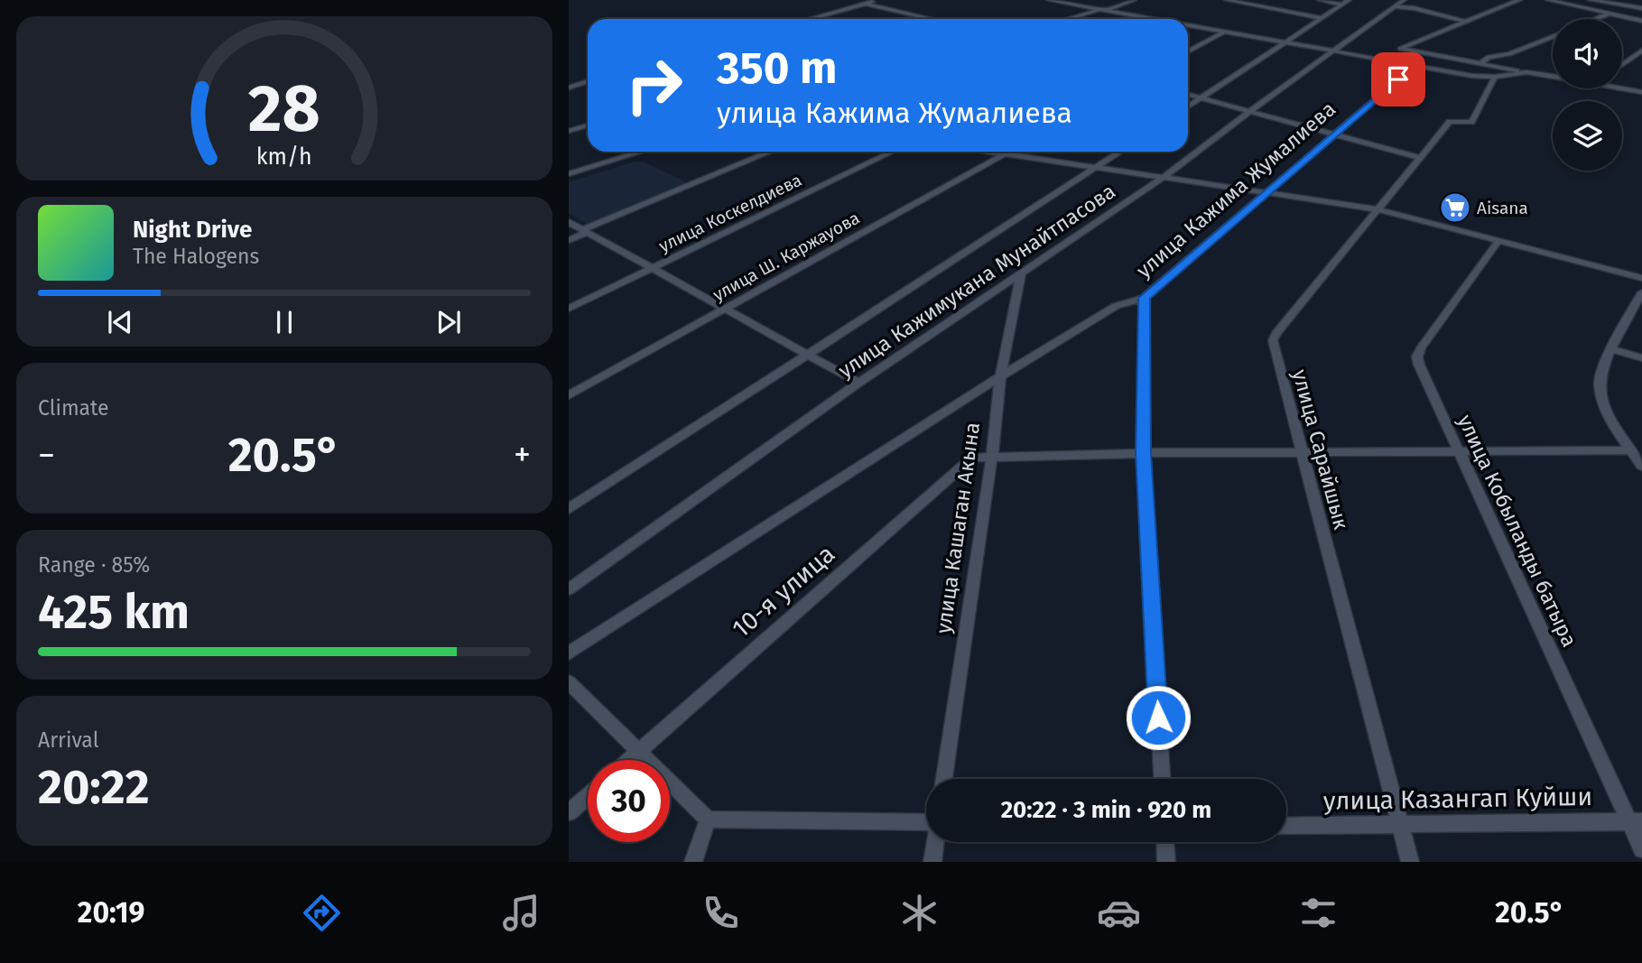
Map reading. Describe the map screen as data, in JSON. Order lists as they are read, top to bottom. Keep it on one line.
{"streets":{"street":["улица Кажима Жумалиева","улица Коскелдиева","улица Ш. Каржауова","улица Кажимукана Мунайтпасова","улица Сарайшык","улица Кашаган Акына","улица Кобыланды батыра","10-я улица","улица Казангап Куйши"]},"crossings":[["улица Кажима Жумалиева","10-я улица"],["улица Кажимукана Мунайтпасова","улица Кашаган Акына"],["улица Сарайшык","10-я улица"],["улица Сарайшык","улица Казангап Куйши"],["улица Кашаган Акына","10-я улица"],["улица Кобыланды батыра","10-я улица"],["улица Кобыланды батыра","улица Казангап Куйши"]],"places":{"supermarket":["Aisana"]},"page":{"turn":["350 m","улица Кажима Жумалиева"],"song":["Night Drive","The Halogens"],"tile":["Climate",["Range · 85%","425 km"],["Arrival","20:22"]],"heat":["−","20.5°","+"],"limit":"30","trip":"20:22 · 3 min · 920 m","tabs":["20:19","20.5°"],"gauge":["28","km/h"]}}
